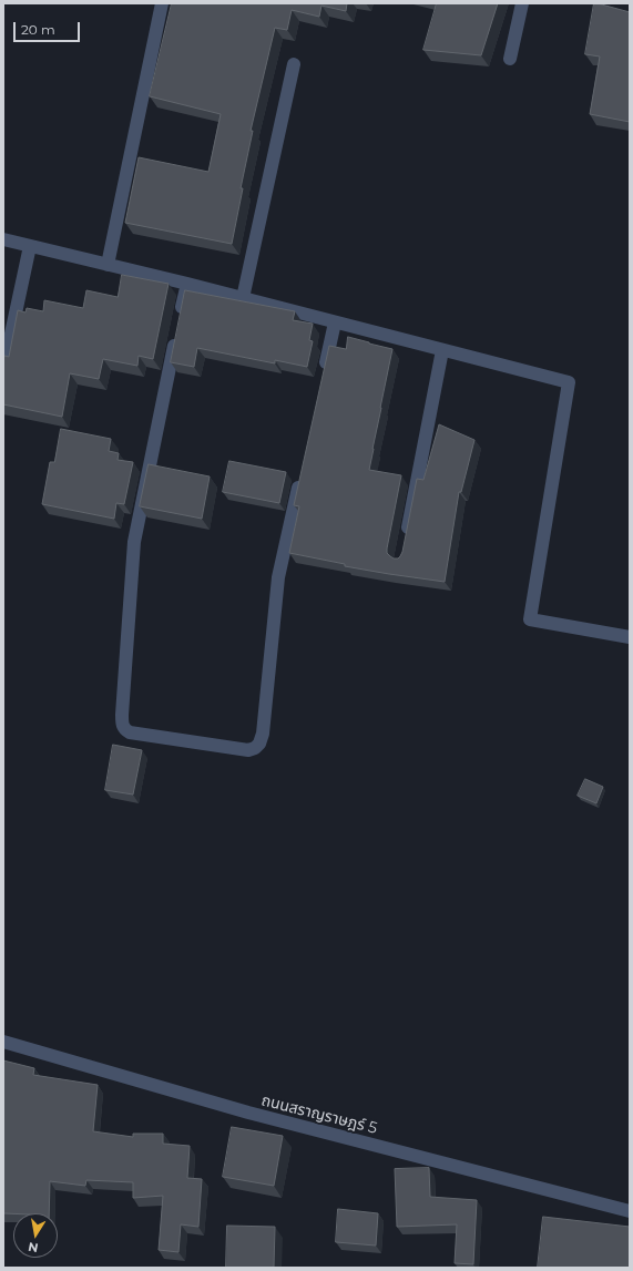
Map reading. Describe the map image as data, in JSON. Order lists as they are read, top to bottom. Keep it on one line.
{"streets":{"street":["ถนนสราญราษฎร์ 5"]},"scale_bar":"20 m","north":"bottom"}
